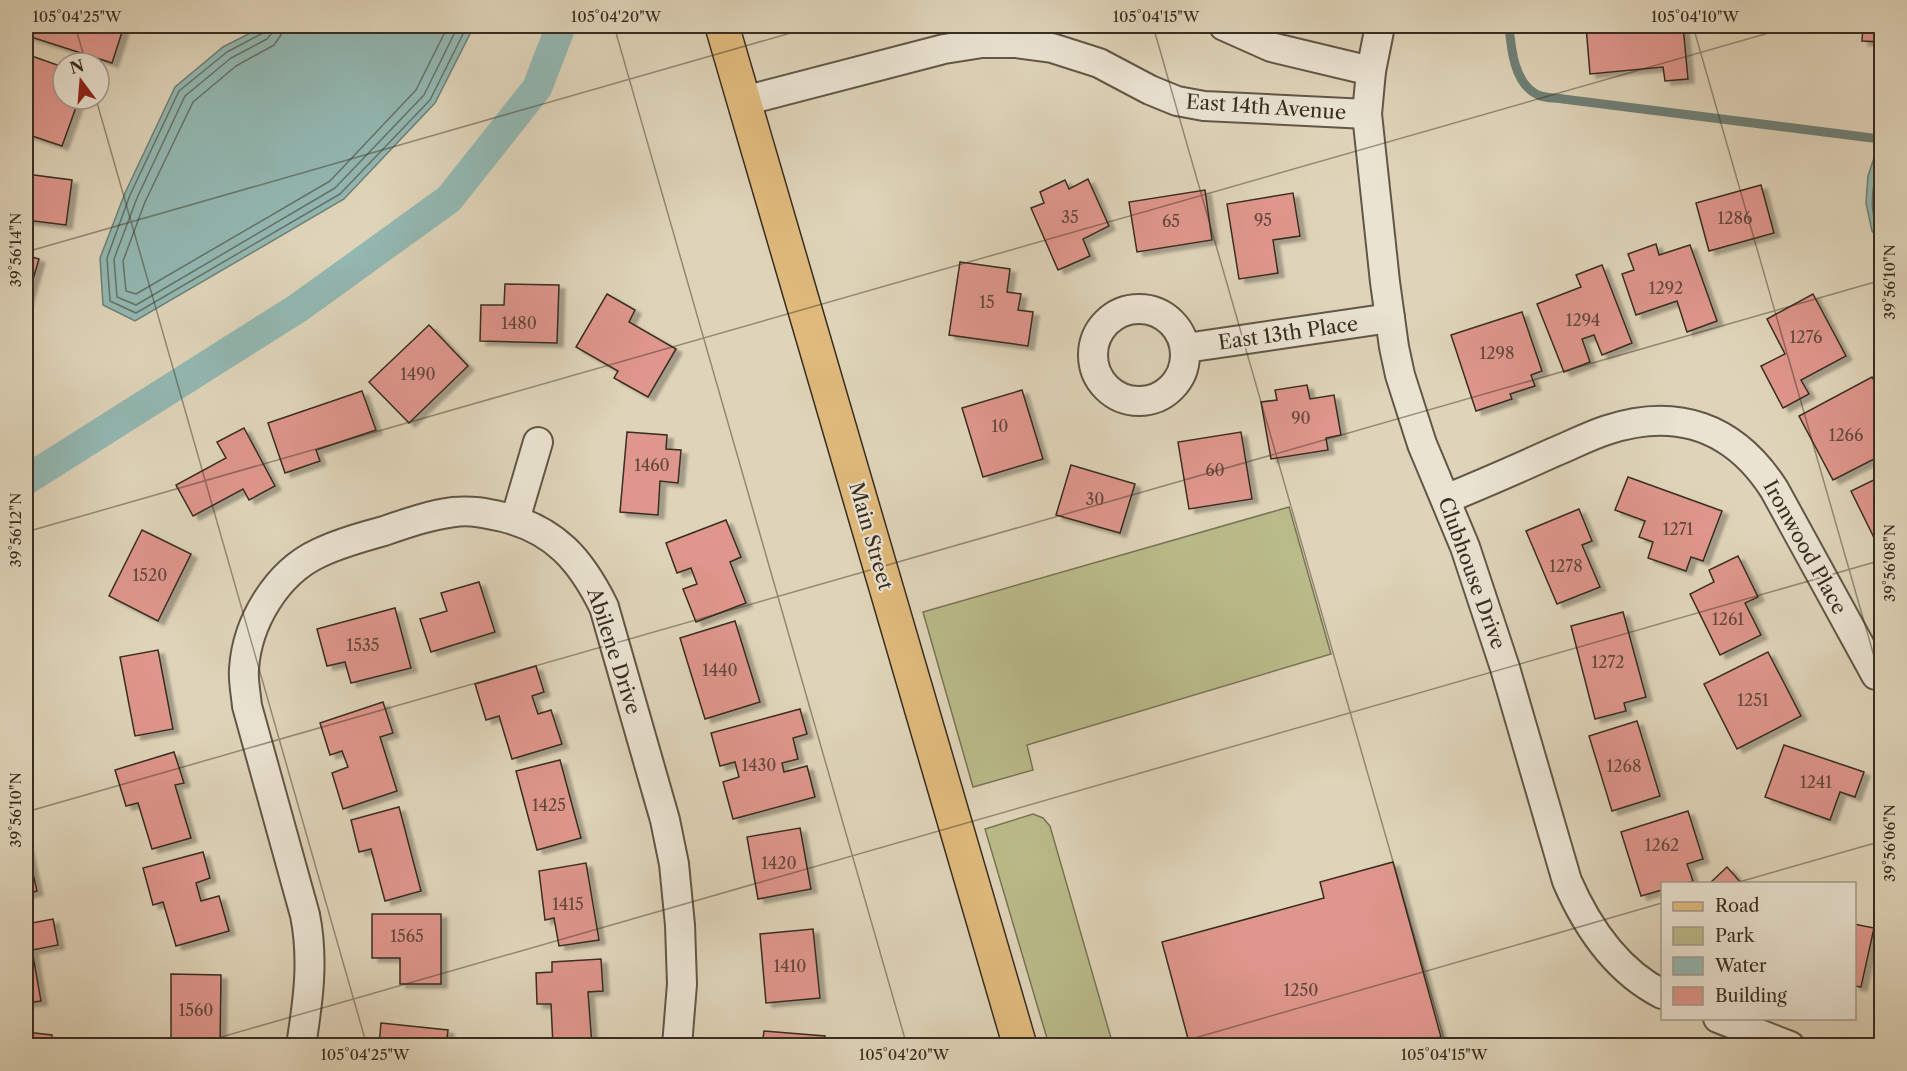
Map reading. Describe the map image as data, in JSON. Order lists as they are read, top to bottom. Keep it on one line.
{"streets":{"main road":["Main Street"],"street":["East 14th Avenue","East 13th Place","Ironwood Place","Clubhouse Drive","Abilene Drive"]},"crossings":[["East 14th Avenue","Main Street"],["East 14th Avenue","Clubhouse Drive"],["East 13th Place","Clubhouse Drive"],["Ironwood Place","Clubhouse Drive"]],"house_numbers":["35","1286","95","65","1292","15","1294","1480","1276","1298","1490","90","10","1266","1460","60","30","1271","1278","1520","1261","1535","1272","1440","1251","1430","1268","1241","1425","1262","1420","1415","1565","1410","1250","1560"],"legend":["Road","Park","Water","Building"],"north":"top","coordinates":["105°04'25\"W","105°04'20\"W","105°04'15\"W","105°04'10\"W","39°56'14\"N","39°56'10\"N","39°56'12\"N","39°56'08\"N","39°56'06\"N"]}
